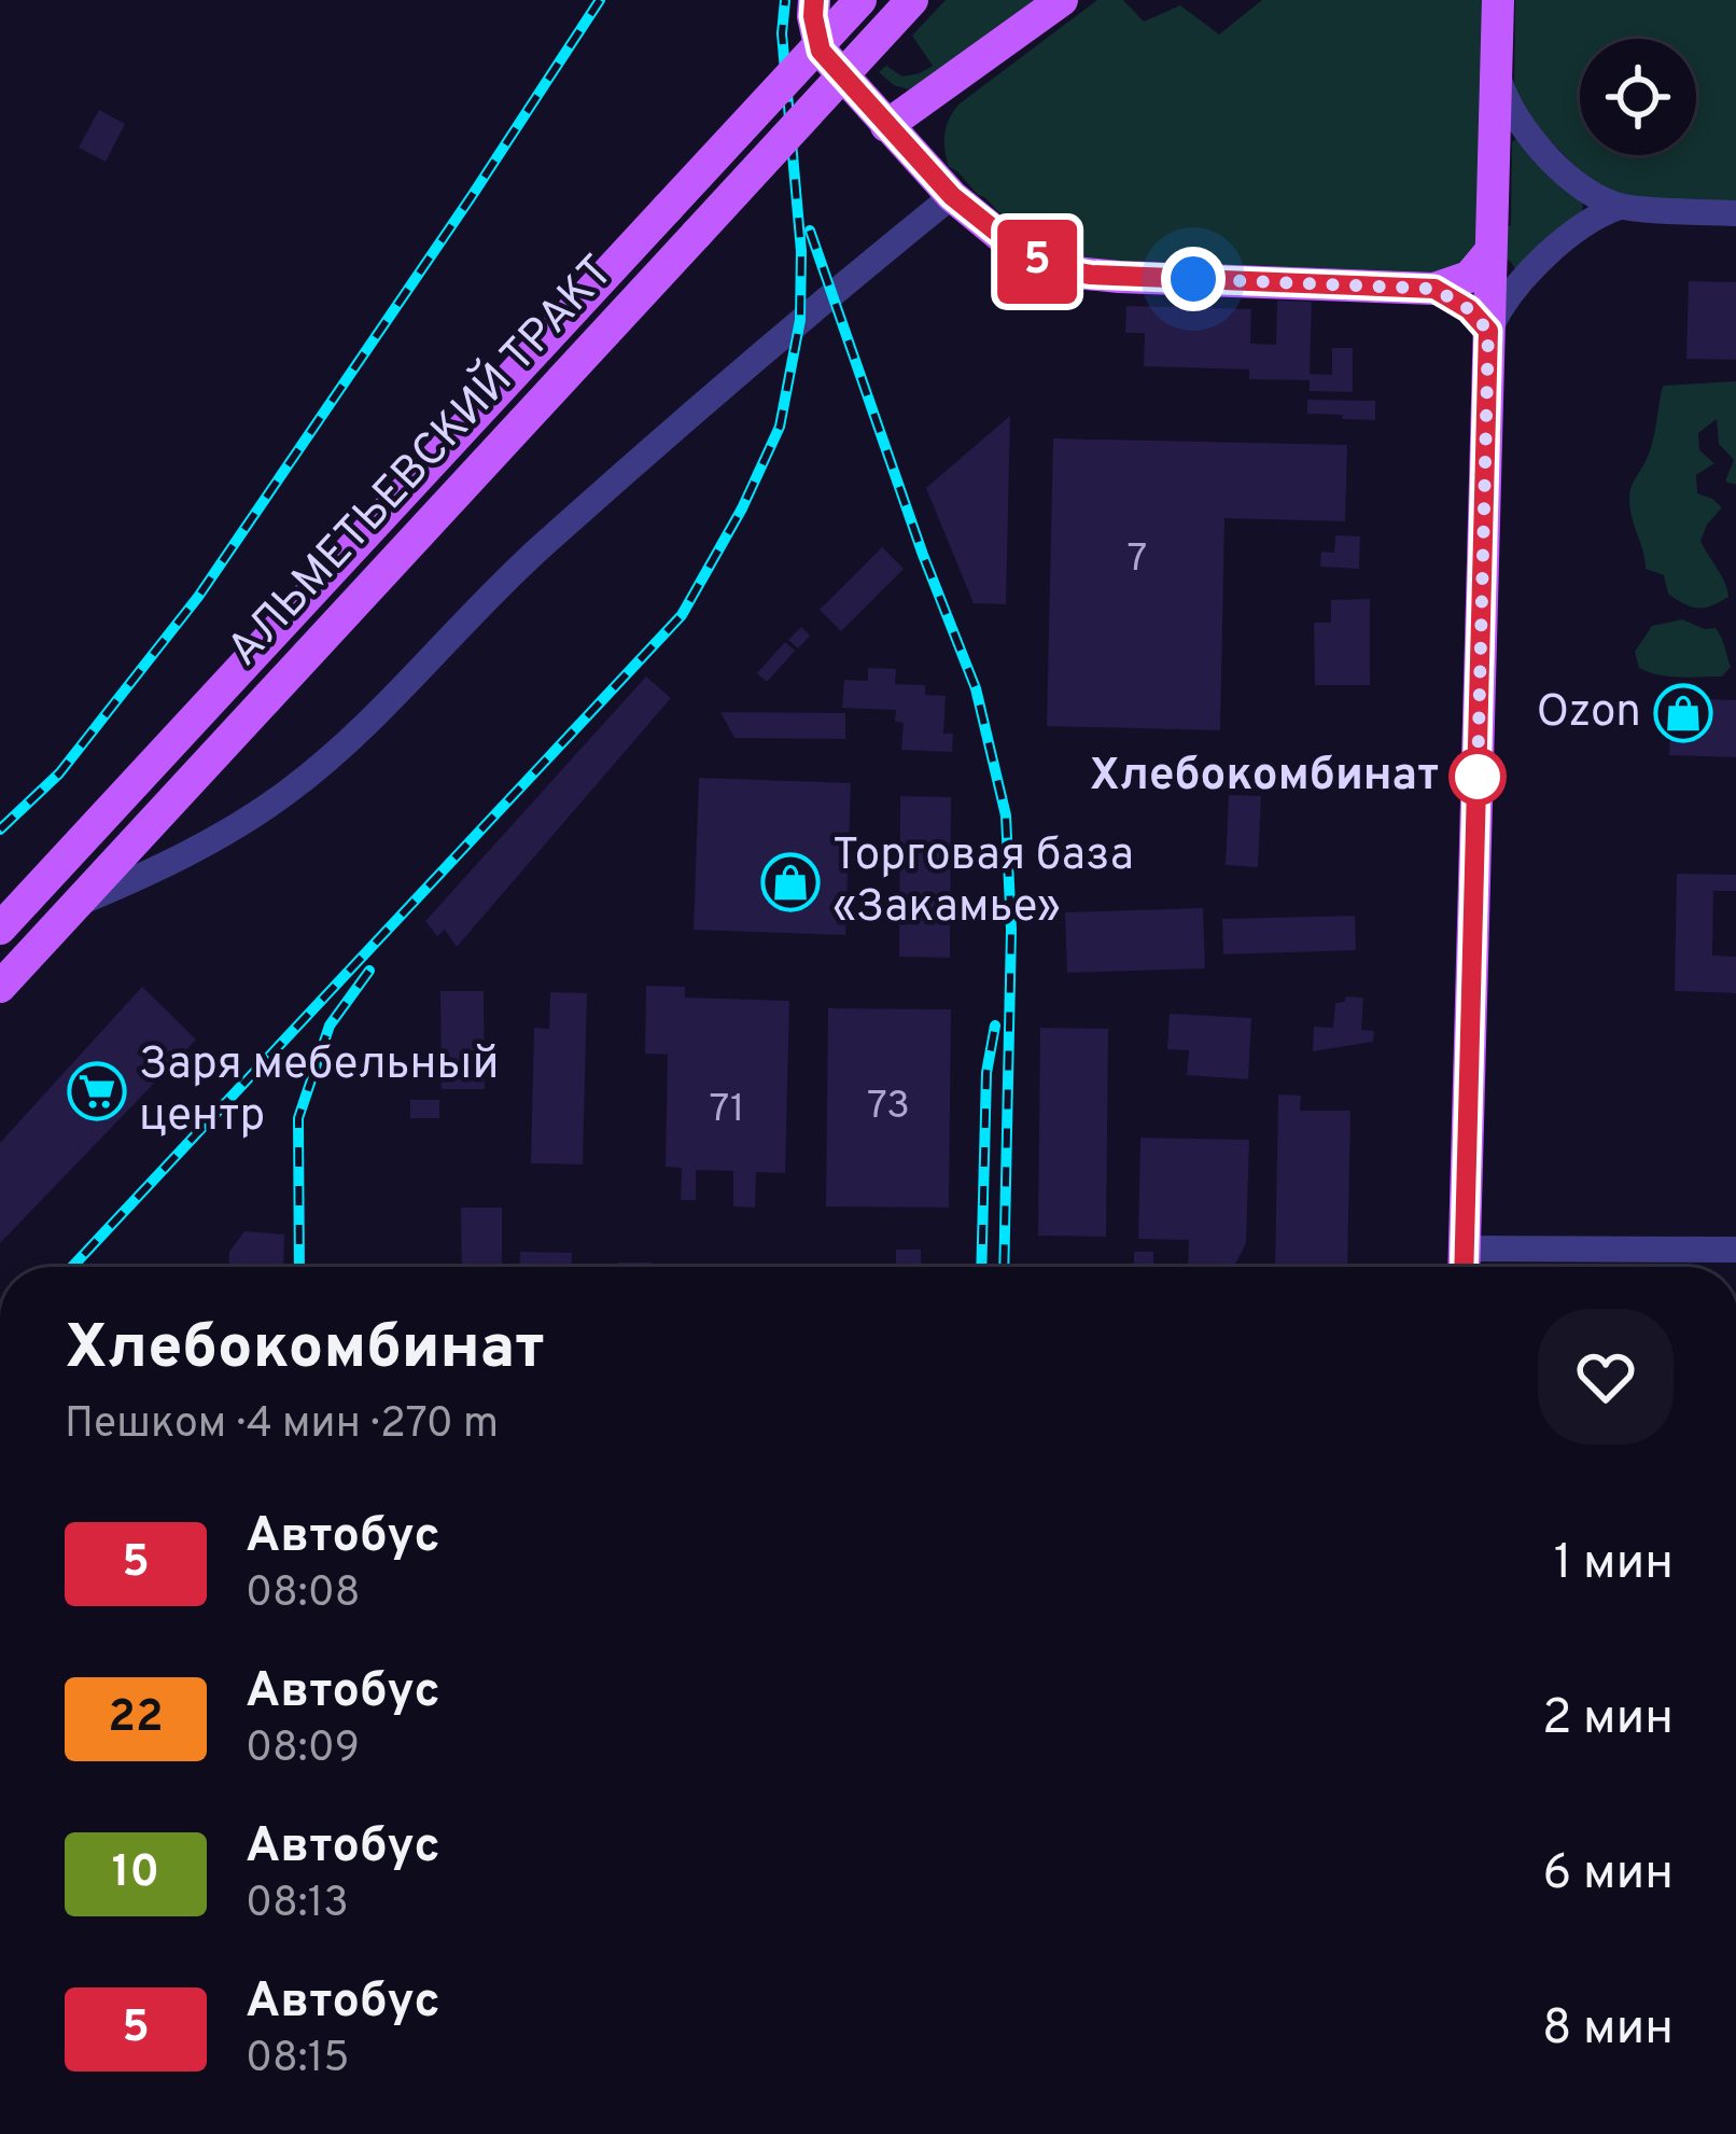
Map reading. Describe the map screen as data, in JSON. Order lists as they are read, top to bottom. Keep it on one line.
{"streets":{"main road":["АЛЬМЕТЬЕВСКИЙ ТРАКТ"]},"places":{"shop":["Ozon","Торговая база «Закамье»"],"other":["Хлебокомбинат"],"supermarket":["Заря мебельный центр"]},"lines":["bus line 5"],"house_numbers":["7","73","71"],"page":{"on_map":"5","heading":["Хлебокомбинат","Пешком · 4 мин · 270 m"],"list":[{"mark":"5","name":"Автобус","note":"08:08","value":"1 мин"},{"mark":"22","name":"Автобус","note":"08:09","value":"2 мин"},{"mark":"10","name":"Автобус","note":"08:13","value":"6 мин"},{"mark":"5","name":"Автобус","note":"08:15","value":"8 мин"}]}}
